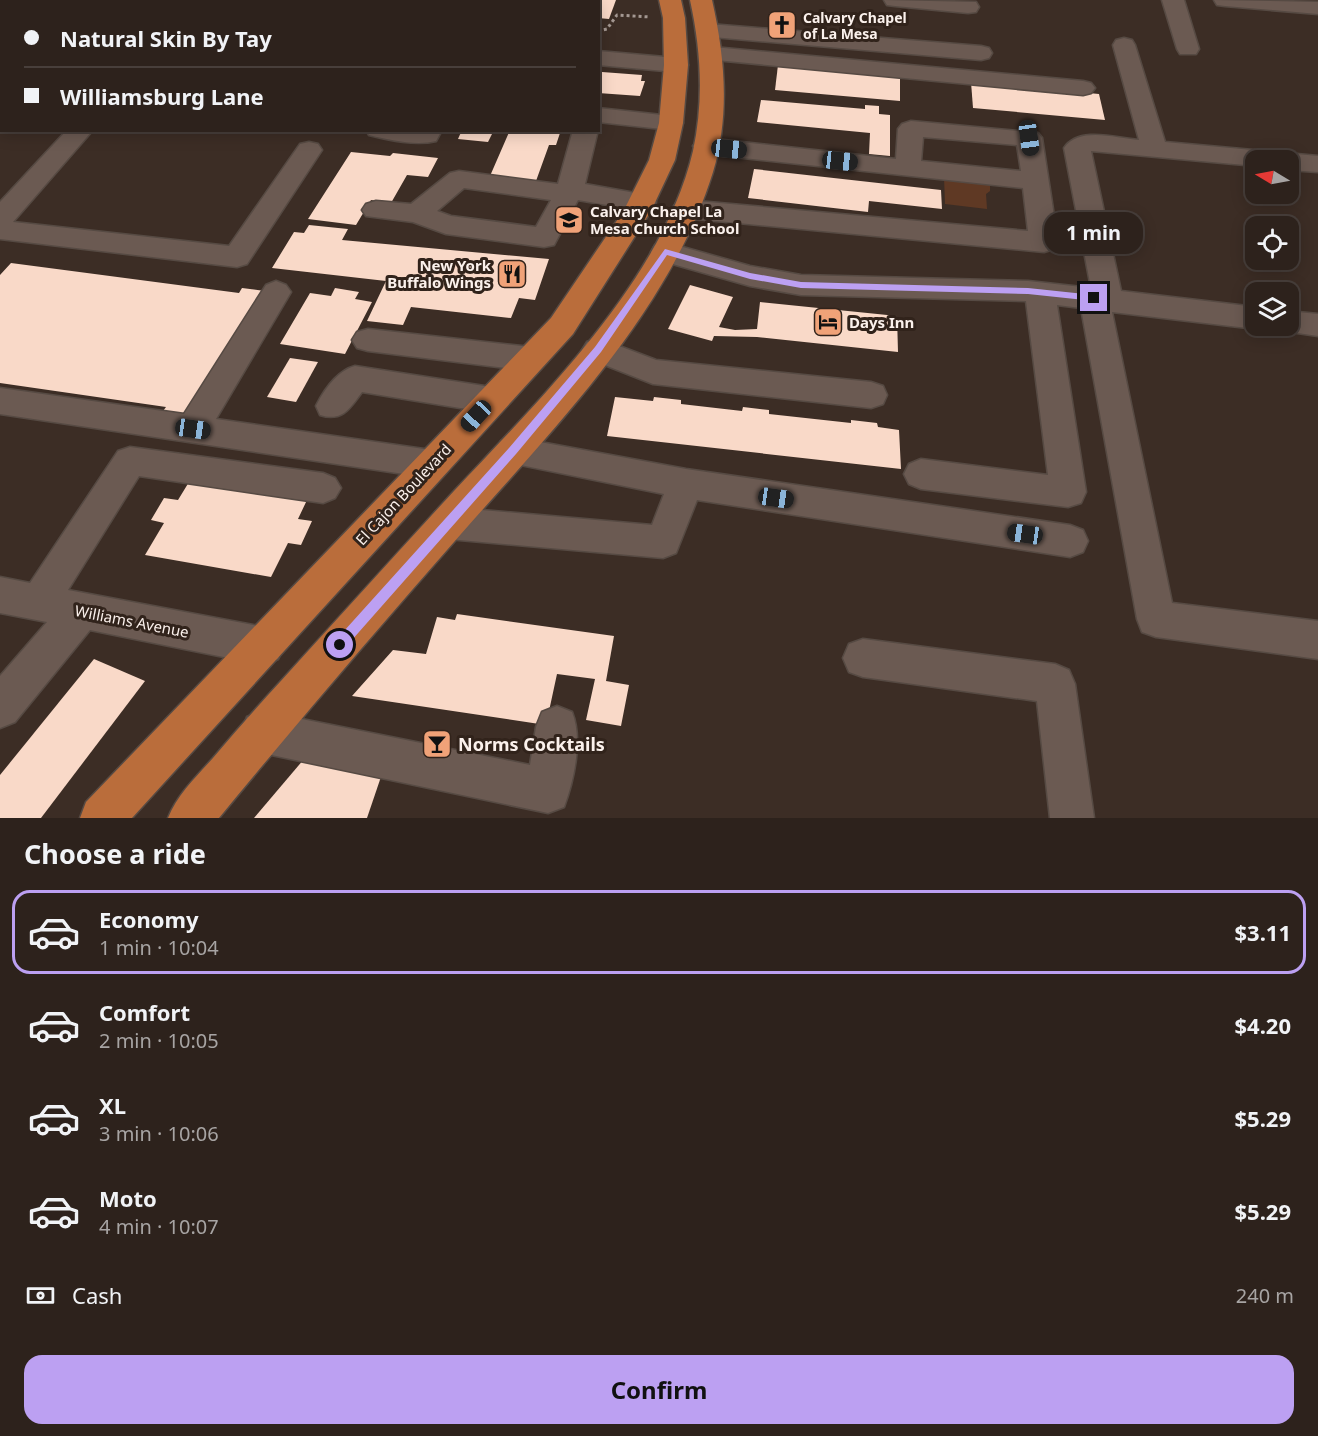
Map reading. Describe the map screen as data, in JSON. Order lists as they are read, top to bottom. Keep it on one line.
{"streets":{"main road":["El Cajon Boulevard"],"street":["Williams Avenue"]},"crossings":[["El Cajon Boulevard","Williams Avenue"]],"places":{"church":["Calvary Chapel of La Mesa"],"school or university":["Calvary Chapel La Mesa Church School"],"restaurant":["New York Buffalo Wings"],"hotel":["Days Inn"],"bar":["Norms Cocktails"]},"north":"left","page":{"banner":["Natural Skin By Tay","Williamsburg Lane"],"bubble":"1 min","heading":"Choose a ride","list":[{"name":"Economy","note":"1 min · 10:04","value":"$3.11"},{"name":"Comfort","note":"2 min · 10:05","value":"$4.20"},{"name":"XL","note":"3 min · 10:06","value":"$5.29"},{"name":"Moto","note":"4 min · 10:07","value":"$5.29"}],"pay":["Cash","240 m"],"buttons":"Confirm"}}
